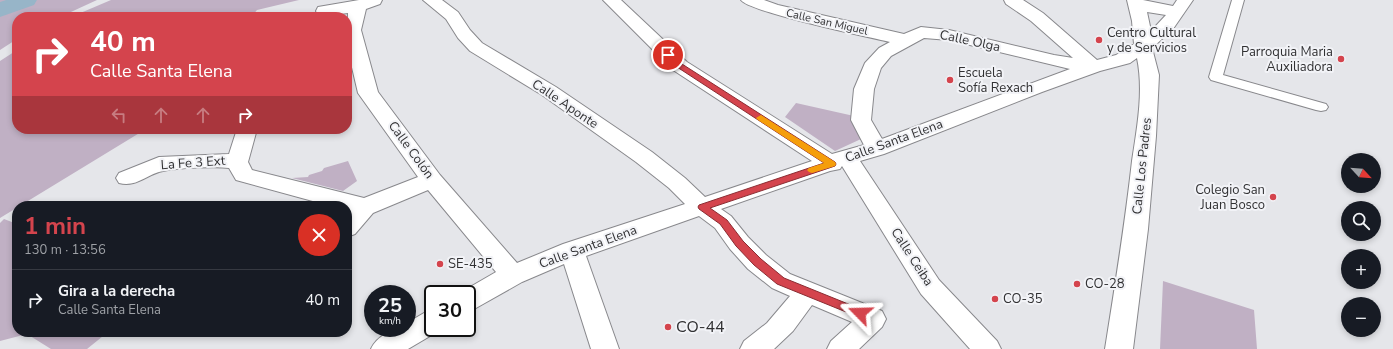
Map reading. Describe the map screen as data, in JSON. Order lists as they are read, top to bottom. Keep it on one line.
{"streets":{"street":["Calle San Miguel","Calle Olga","Calle Aponte","Calle Santa Elena","Calle Colón","La Fe 3 Ext","Calle Los Padres","Calle Ceiba"]},"crossings":[["Calle San Miguel","Calle Olga"],["Calle Olga","Calle Santa Elena"],["Calle Aponte","Calle Santa Elena"],["Calle Santa Elena","Calle Colón"],["Calle Santa Elena","Calle Los Padres"],["Calle Santa Elena","Calle Ceiba"]],"places":["Centro Cultural y de Servicios","Parroquia Maria Auxiliadora","Escuela Sofía Rexach","Colegio San Juan Bosco","SE-435","CO-28","CO-35","CO-44"],"north":"bottom right","page":{"turn":["40 m","Calle Santa Elena"],"map_buttons":["+","−"],"heading":["1 min","130 m · 13:56"],"list":[{"name":"Gira a la derecha","note":"Calle Santa Elena","value":"40 m"}],"speed":"25 km/h","limit":"30"}}
